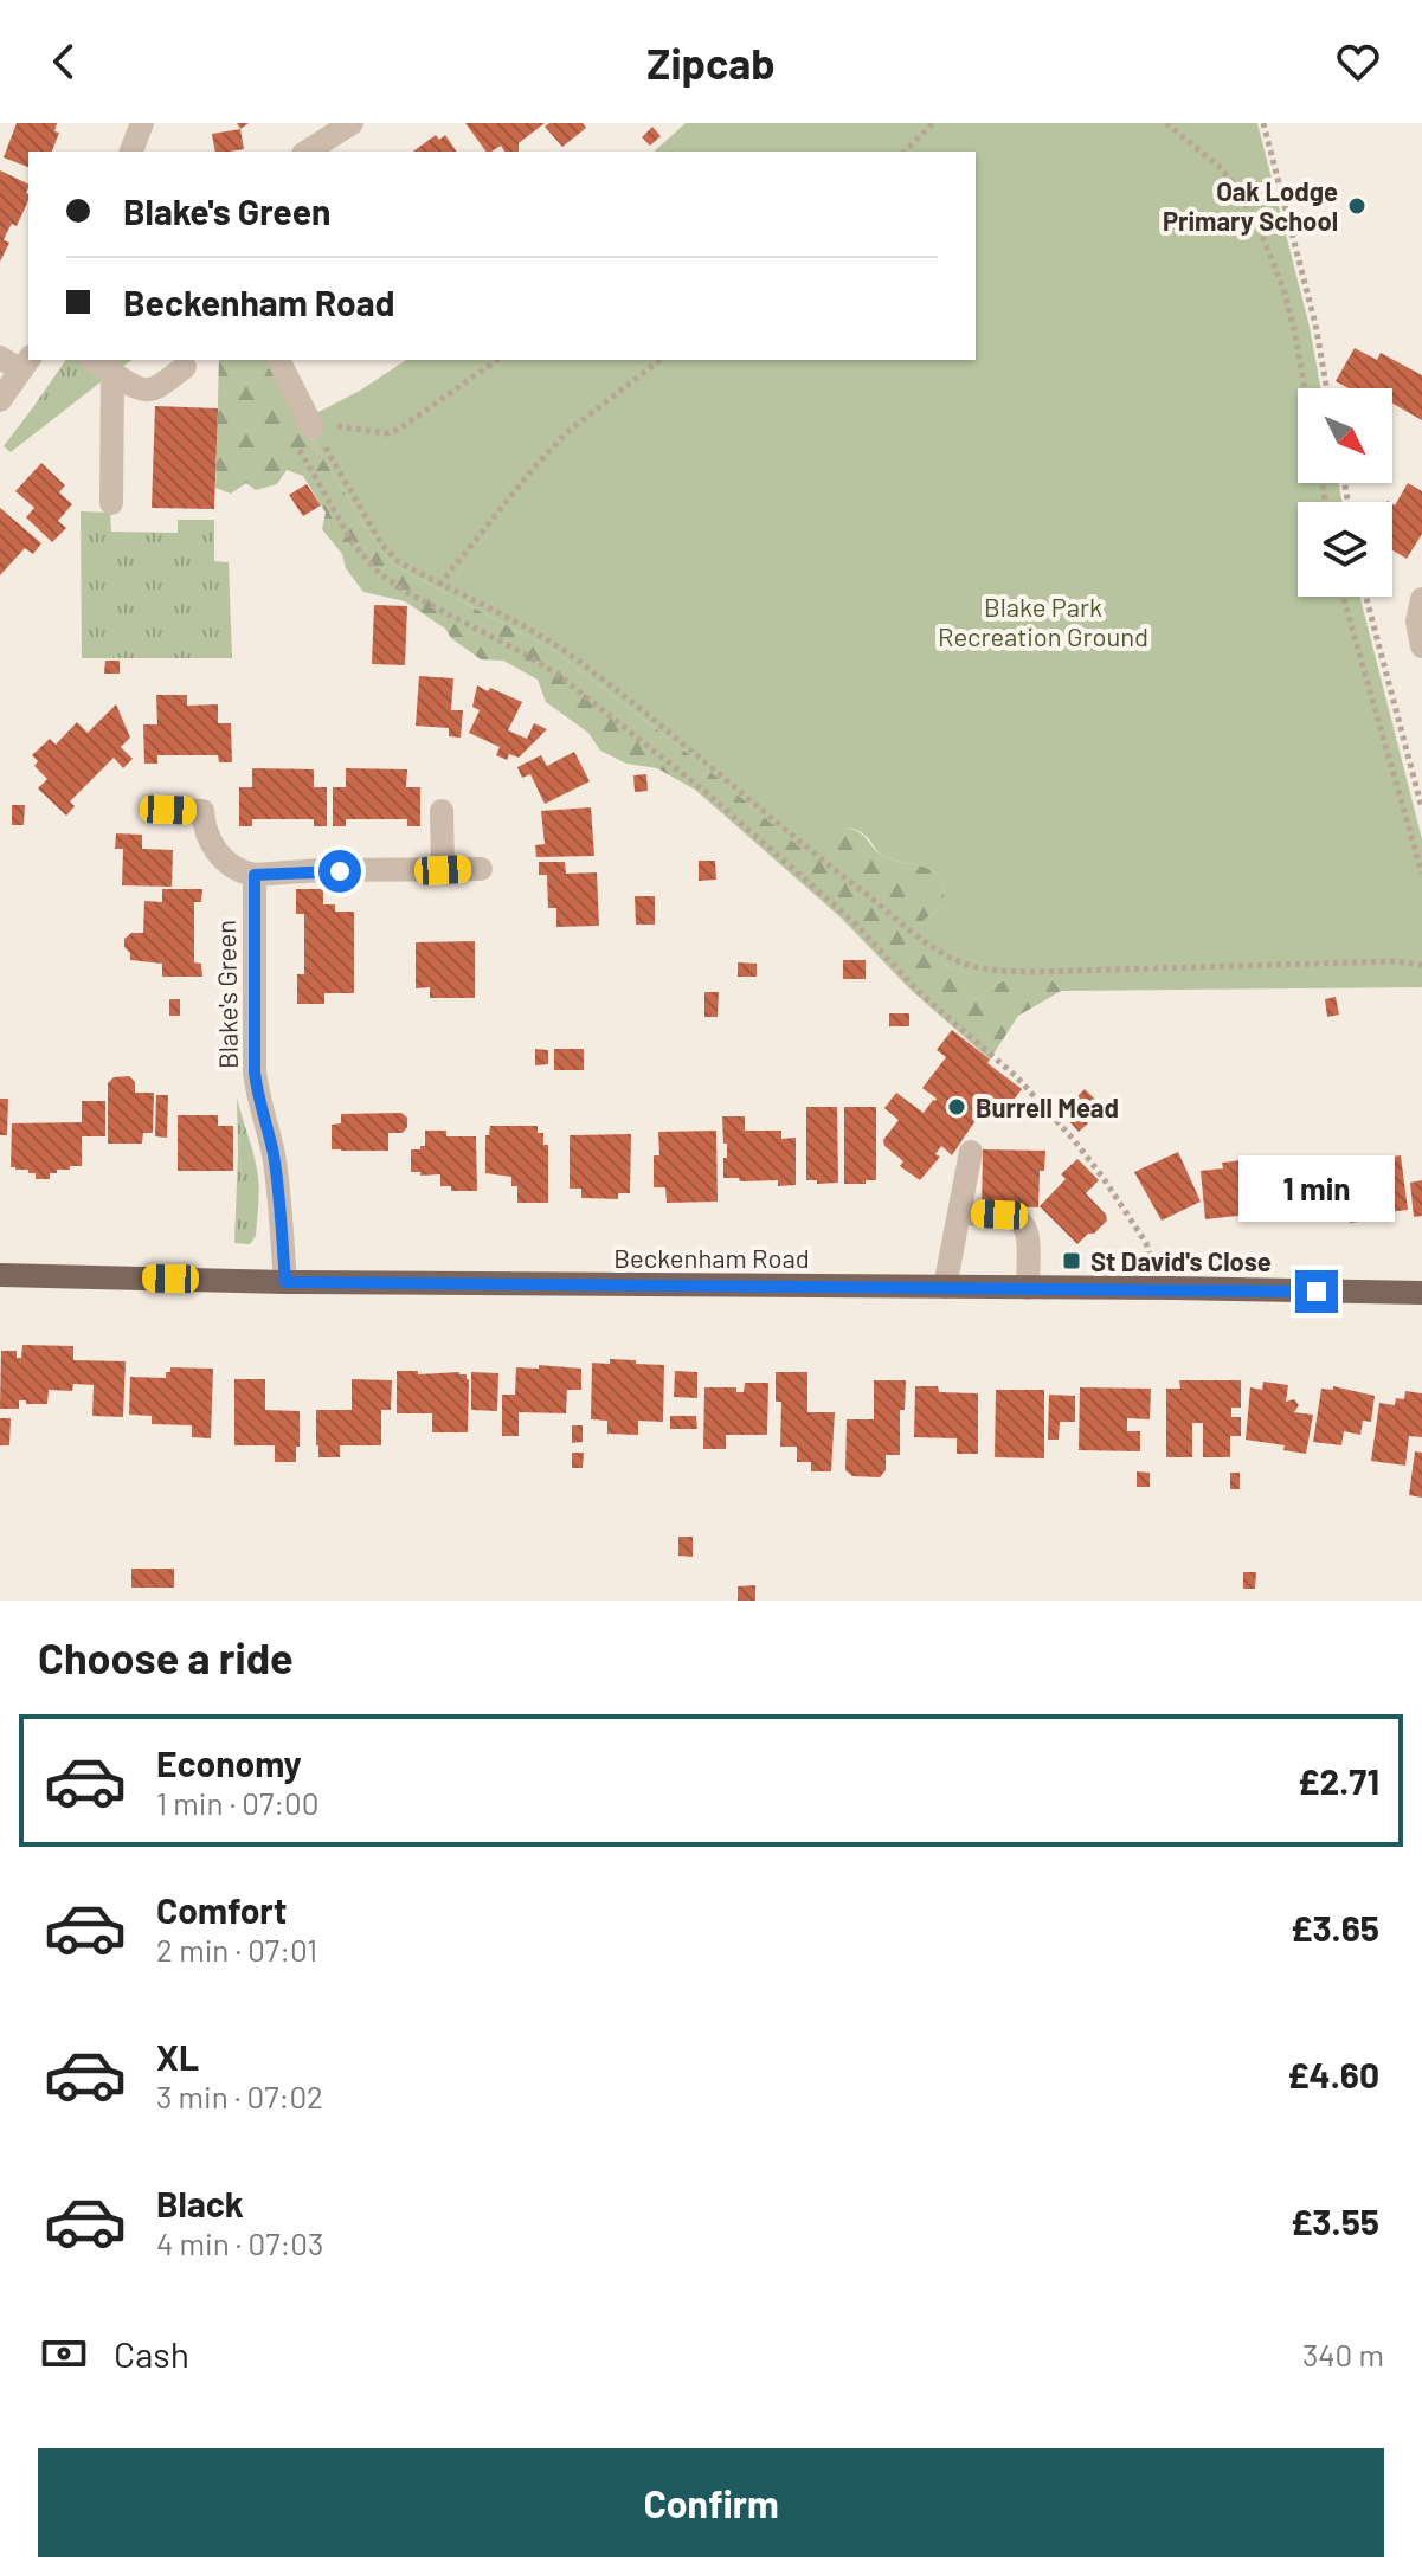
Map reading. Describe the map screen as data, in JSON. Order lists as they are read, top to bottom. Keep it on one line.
{"streets":{"main road":["Beckenham Road"],"street":["Blake's Green"]},"crossings":[["Blake's Green","Beckenham Road"]],"parks":["Blake Park Recreation Ground"],"places":{"other":["Oak Lodge Primary School","Burrell Mead"],"transit":["St David's Close"]},"north":"bottom right","page":{"header":"Zipcab","banner":["Blake's Green","Beckenham Road"],"bubble":"1 min","heading":"Choose a ride","list":[{"name":"Economy","note":"1 min · 07:00","value":"£2.71"},{"name":"Comfort","note":"2 min · 07:01","value":"£3.65"},{"name":"XL","note":"3 min · 07:02","value":"£4.60"},{"name":"Black","note":"4 min · 07:03","value":"£3.55"}],"pay":["Cash","340 m"],"buttons":"Confirm"}}
